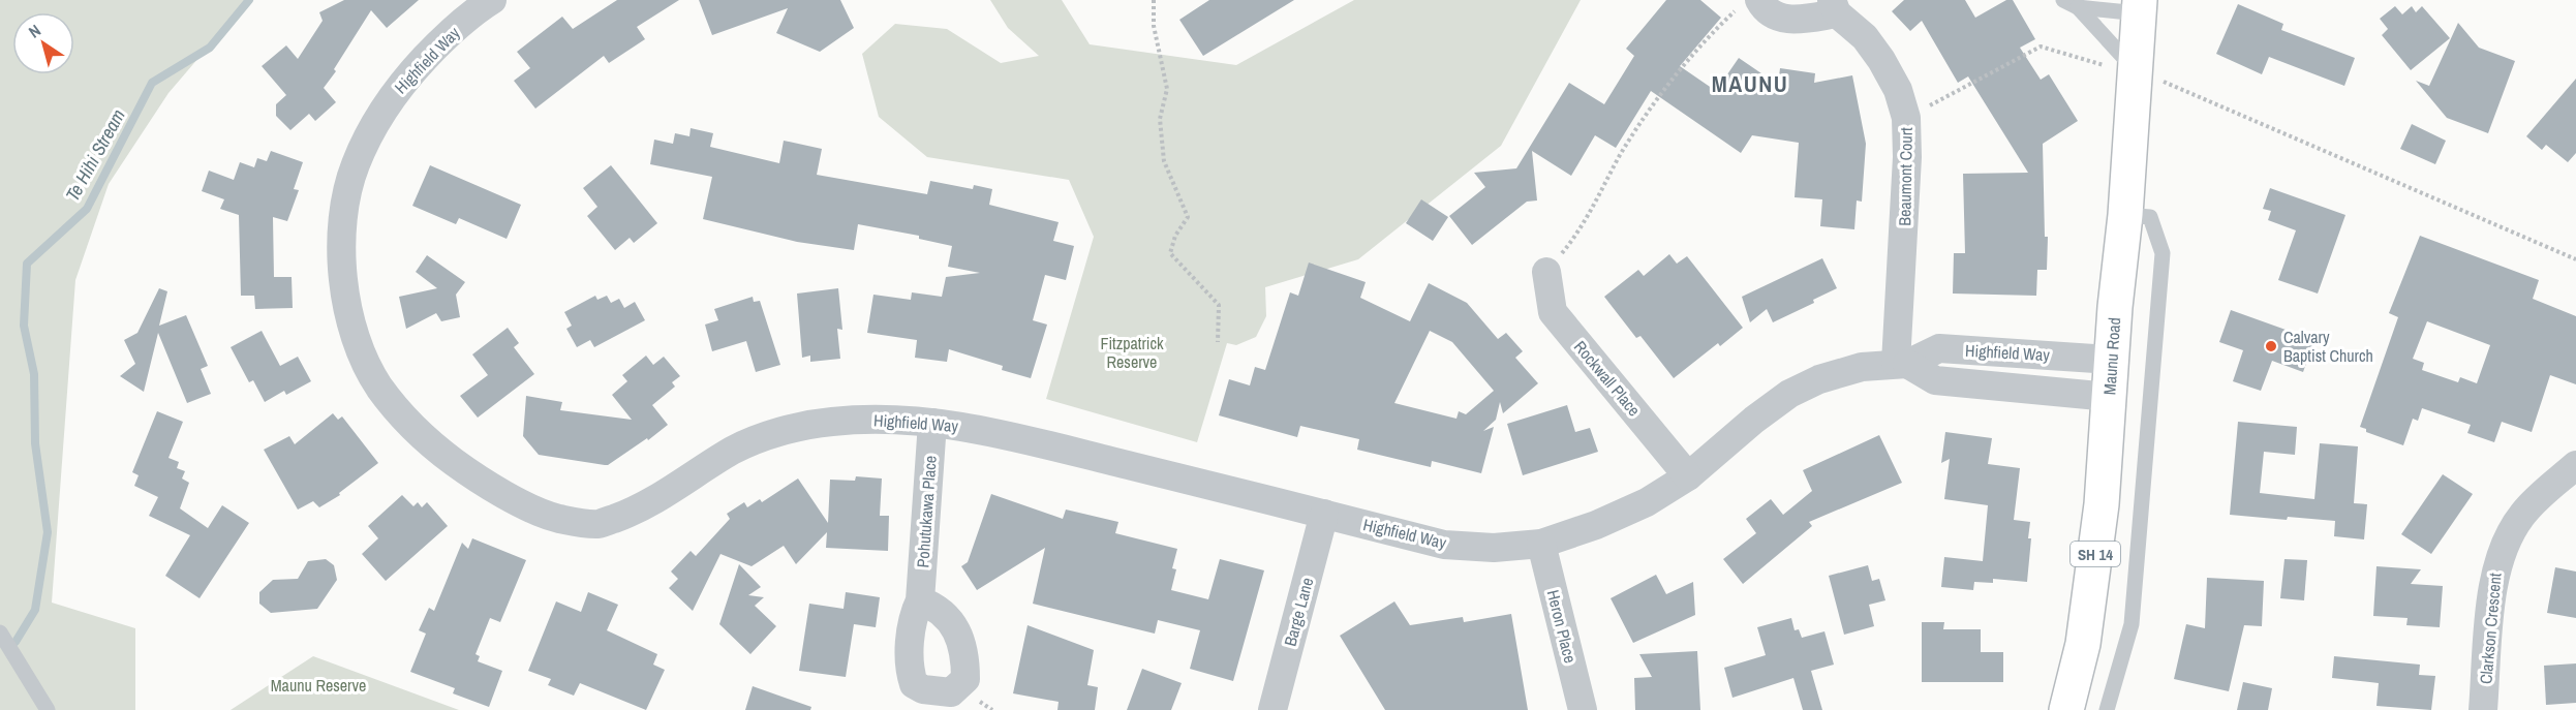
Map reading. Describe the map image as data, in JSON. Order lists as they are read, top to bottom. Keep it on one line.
{"streets":{"main road":["Maunu Road","SH 14"],"street":["Highfield Way","Beaumont Court","Rockwall Place","Pohutukawa Place","Barge Lane","Heron Place","Clarkson Crescent"]},"crossings":[["Highfield Way","Beaumont Court"],["Highfield Way","Maunu Road"],["Highfield Way","Rockwall Place"],["Highfield Way","Pohutukawa Place"],["Highfield Way","Barge Lane"],["Highfield Way","Heron Place"]],"districts":["MAUNU"],"water":["Te Hihi Stream"],"parks":["Fitzpatrick Reserve","Maunu Reserve"],"places":["Calvary Baptist Church"],"north":"top left"}
